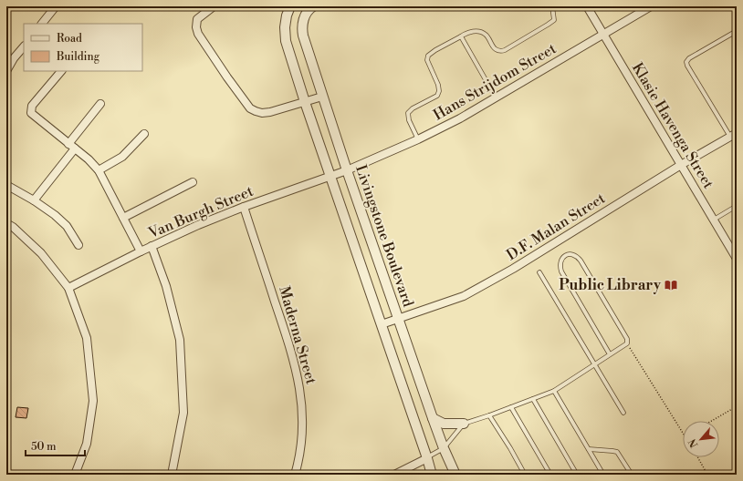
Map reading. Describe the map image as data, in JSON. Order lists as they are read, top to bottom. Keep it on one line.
{"streets":{"street":["Hans Strijdom Street","Klasie Havenga Street","Van Burgh Street","D.F. Malan Street","Livingstone Boulevard","Maderna Street"]},"crossings":[["Hans Strijdom Street","Klasie Havenga Street"],["Hans Strijdom Street","Van Burgh Street"],["Hans Strijdom Street","Livingstone Boulevard"],["Klasie Havenga Street","D.F. Malan Street"],["Van Burgh Street","Livingstone Boulevard"],["Van Burgh Street","Maderna Street"],["D.F. Malan Street","Livingstone Boulevard"]],"places":{"library":["Public Library"]},"legend":["Road","Building"],"scale_bar":"50 m","north":"bottom left"}
